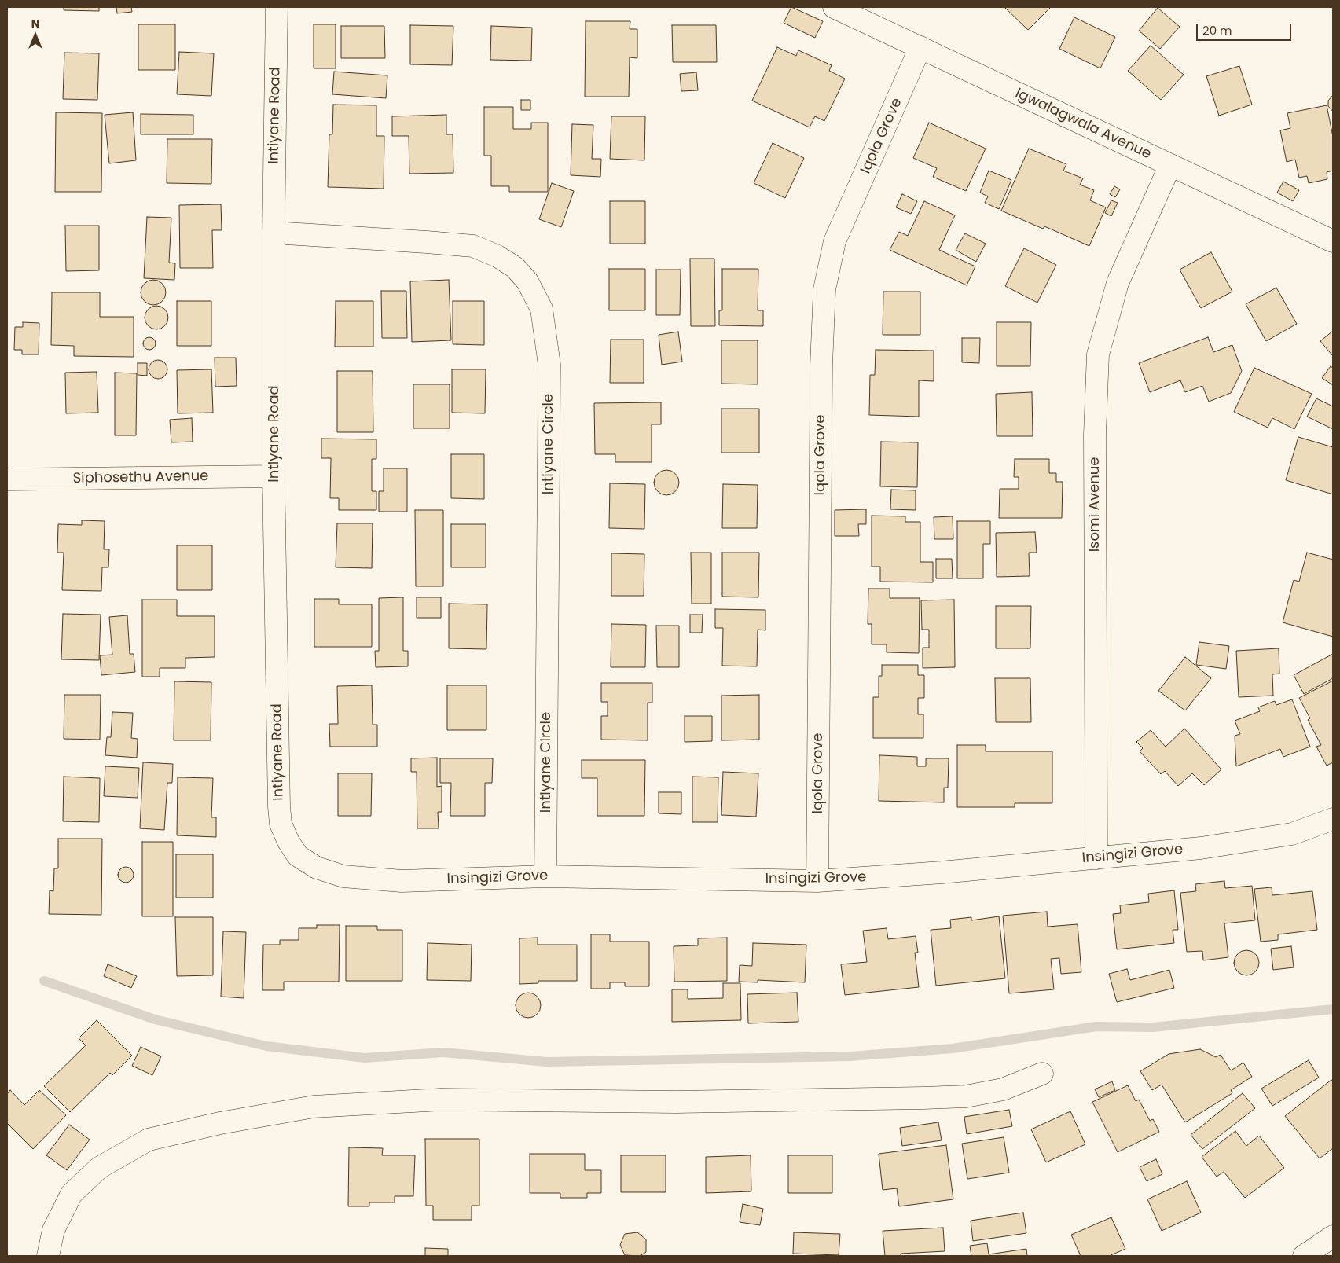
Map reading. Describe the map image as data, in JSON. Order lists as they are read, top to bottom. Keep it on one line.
{"streets":{"street":["Intiyane Road","Igwalagwala Avenue","Iqola Grove","Intiyane Circle","Siphosethu Avenue","Isomi Avenue","Insingizi Grove"]},"crossings":[["Intiyane Road","Intiyane Circle"],["Intiyane Road","Siphosethu Avenue"],["Intiyane Road","Insingizi Grove"],["Igwalagwala Avenue","Iqola Grove"],["Igwalagwala Avenue","Isomi Avenue"],["Iqola Grove","Insingizi Grove"],["Intiyane Circle","Insingizi Grove"],["Isomi Avenue","Insingizi Grove"]],"scale_bar":"20 m","north":"top"}
